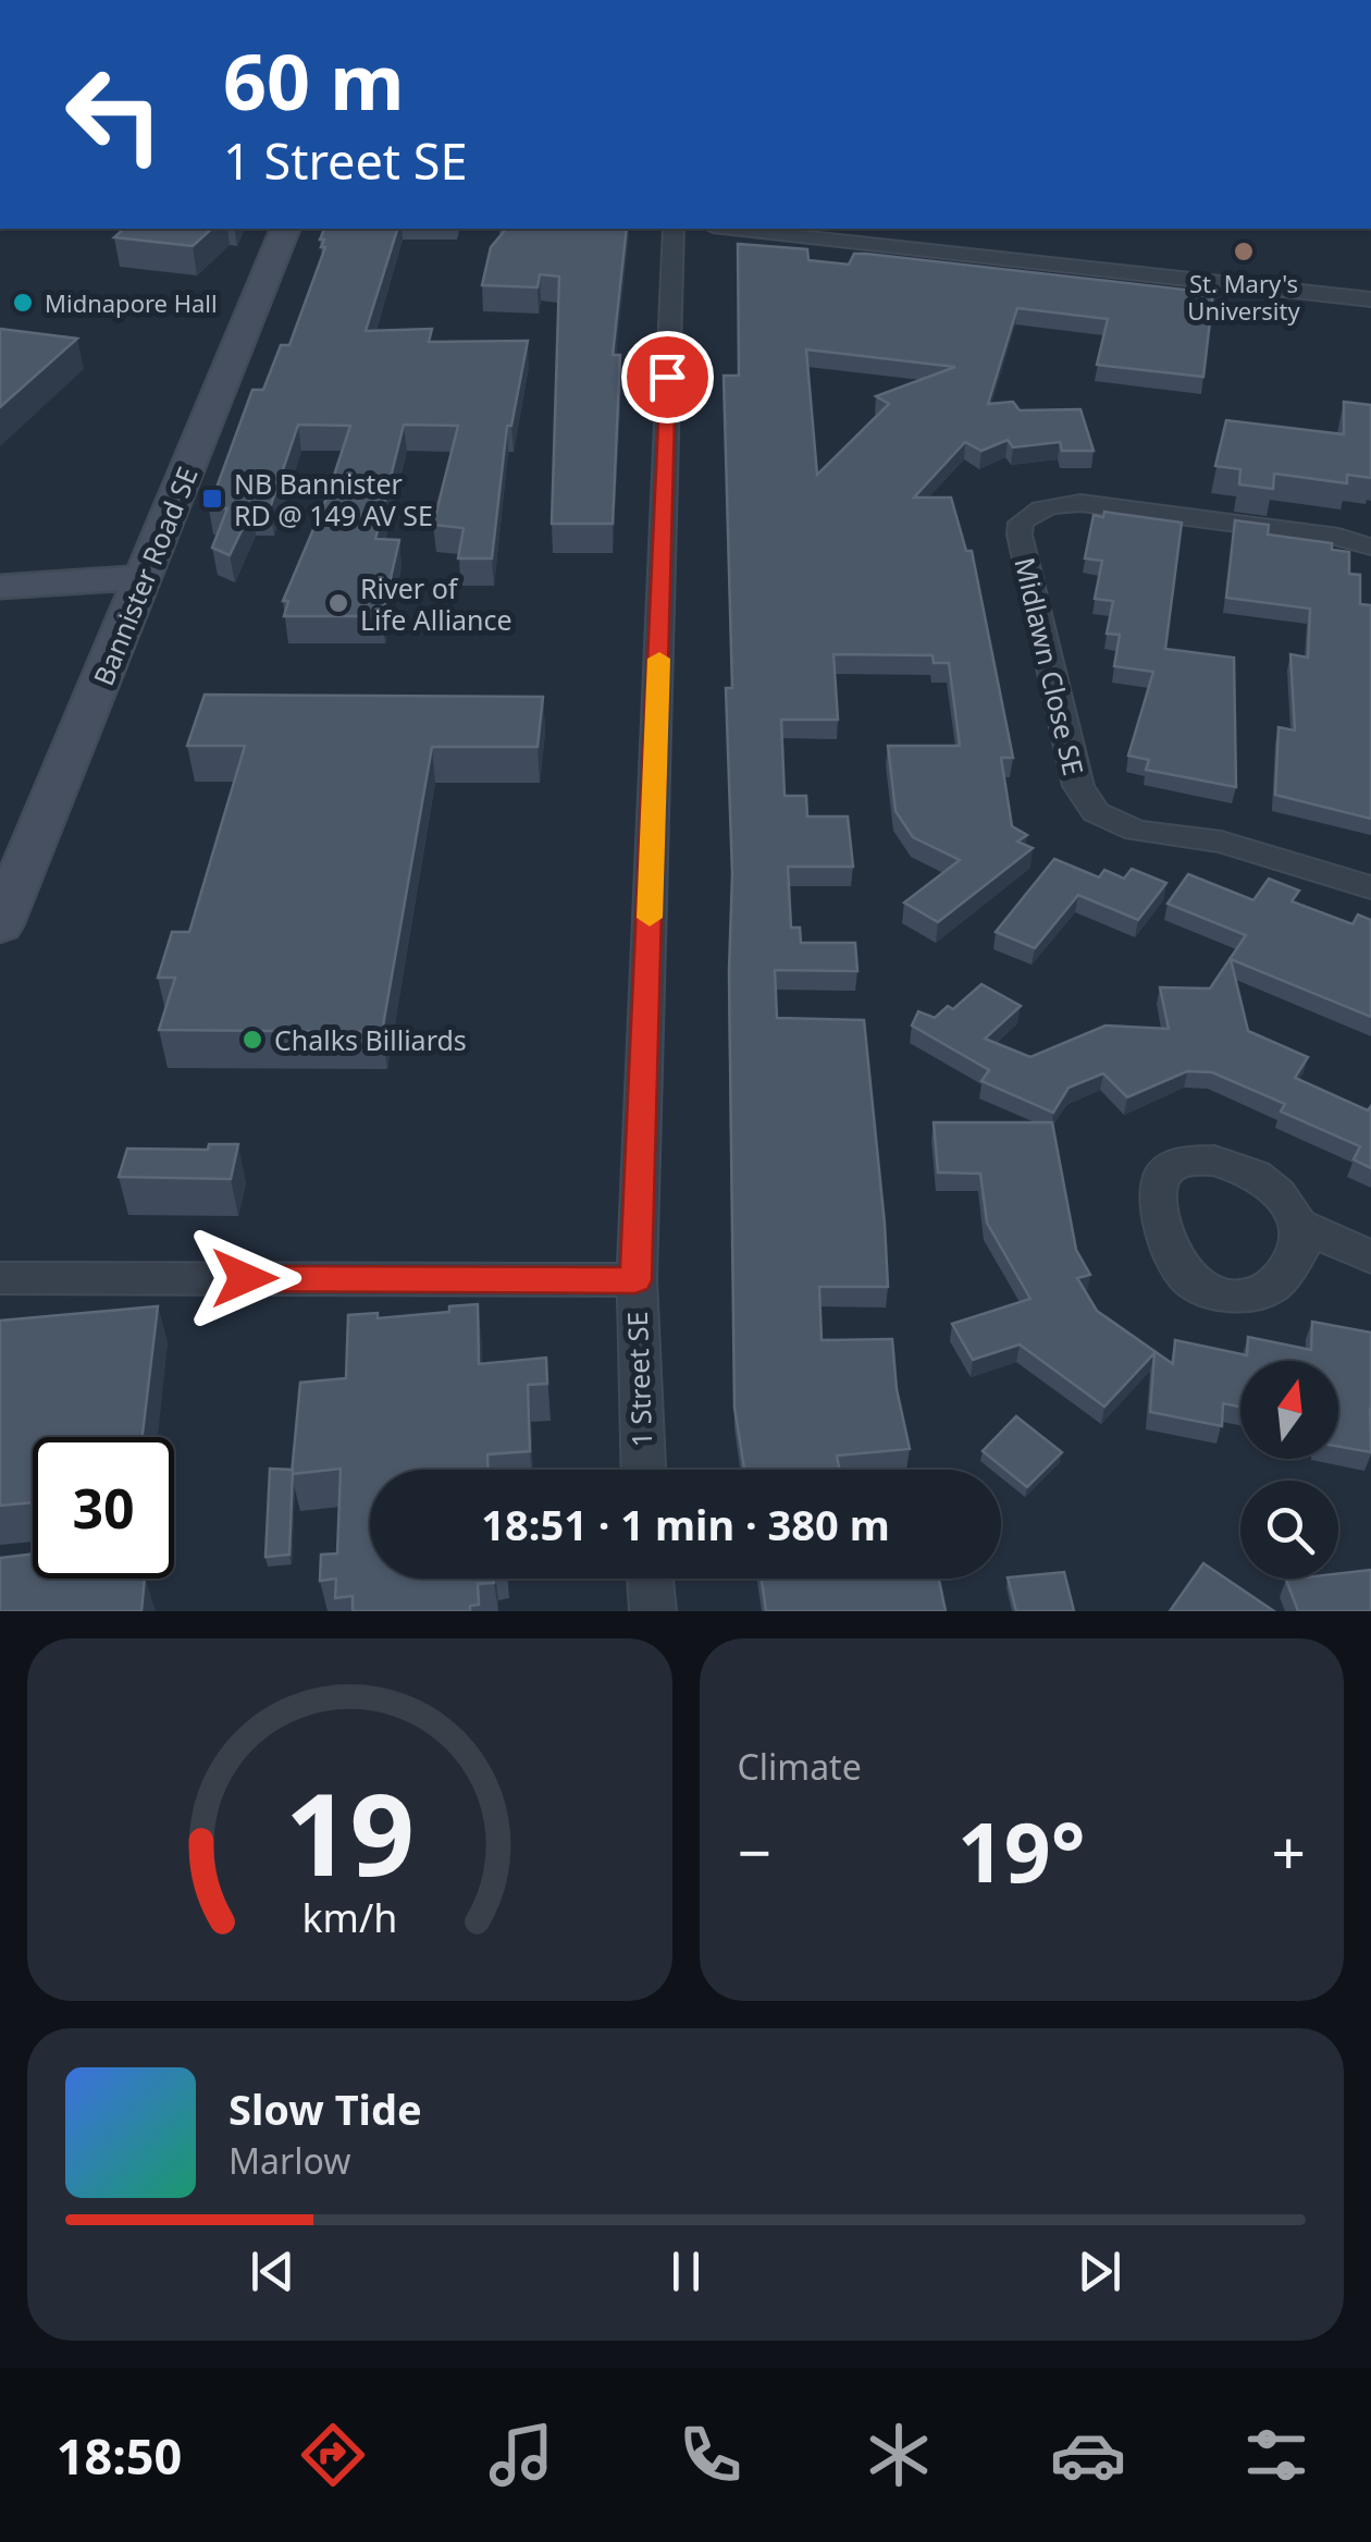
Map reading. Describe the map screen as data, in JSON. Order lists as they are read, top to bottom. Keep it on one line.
{"streets":{"street":["Bannister Road SE","Midlawn Close SE","1 Street SE"]},"places":{"other":["St. Mary's University","Midnapore Hall","River of Life Alliance","Chalks Billiards"],"transit":["NB Bannister RD @ 149 AV SE"]},"north":"top","page":{"turn":["60 m","1 Street SE"],"limit":"30","trip":"18:51 · 1 min · 380 m","tile":"Climate","heat":["−","19°","+"],"song":["Slow Tide","Marlow"],"tabs":"18:50","gauge":["19","km/h"]}}
